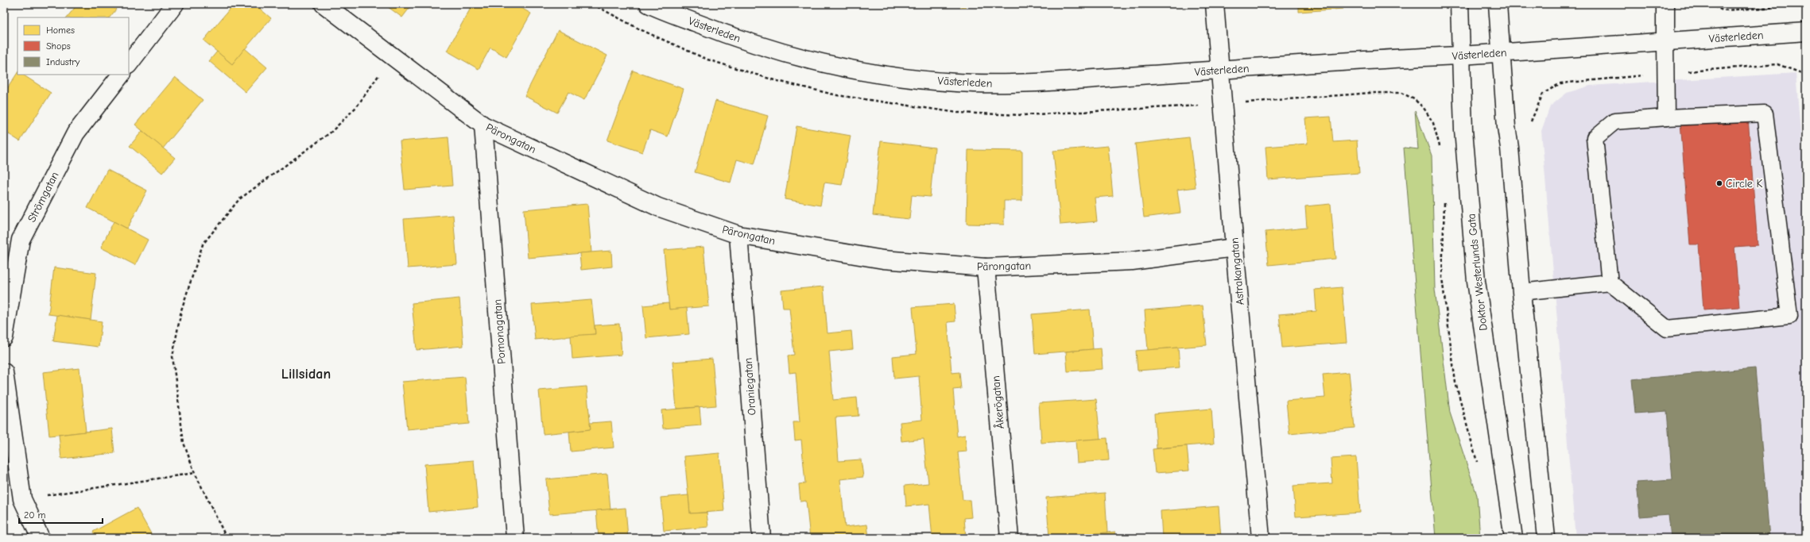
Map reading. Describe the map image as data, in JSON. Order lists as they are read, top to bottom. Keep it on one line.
{"streets":{"street":["Västerleden","Pärongatan","Strömgatan","Astrakangatan","Doktor Westerlunds Gata","Pomonagatan","Oraniegatan","Åkerögatan"]},"crossings":[["Västerleden","Astrakangatan"],["Västerleden","Doktor Westerlunds Gata"],["Pärongatan","Astrakangatan"],["Pärongatan","Pomonagatan"],["Pärongatan","Oraniegatan"],["Pärongatan","Åkerögatan"]],"districts":["Lillsidan"],"places":["Circle K"],"legend":["Homes","Shops","Industry"],"scale_bar":"20 m"}
